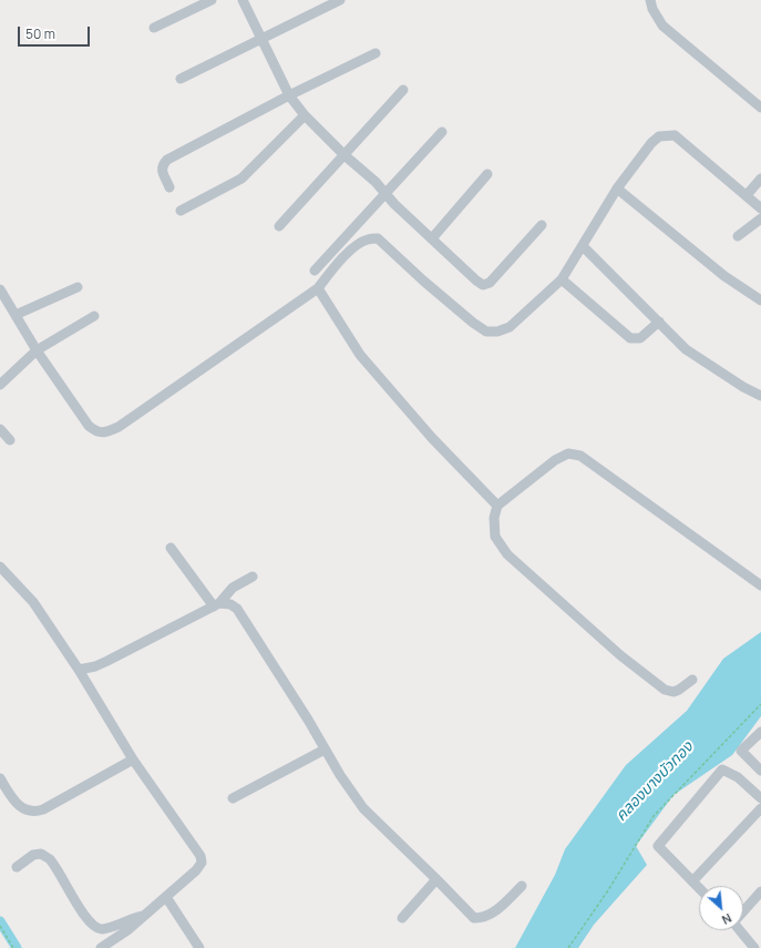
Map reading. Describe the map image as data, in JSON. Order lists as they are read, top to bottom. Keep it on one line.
{"water":["คลองบางบัวทอง"],"scale_bar":"50 m","north":"bottom right"}
